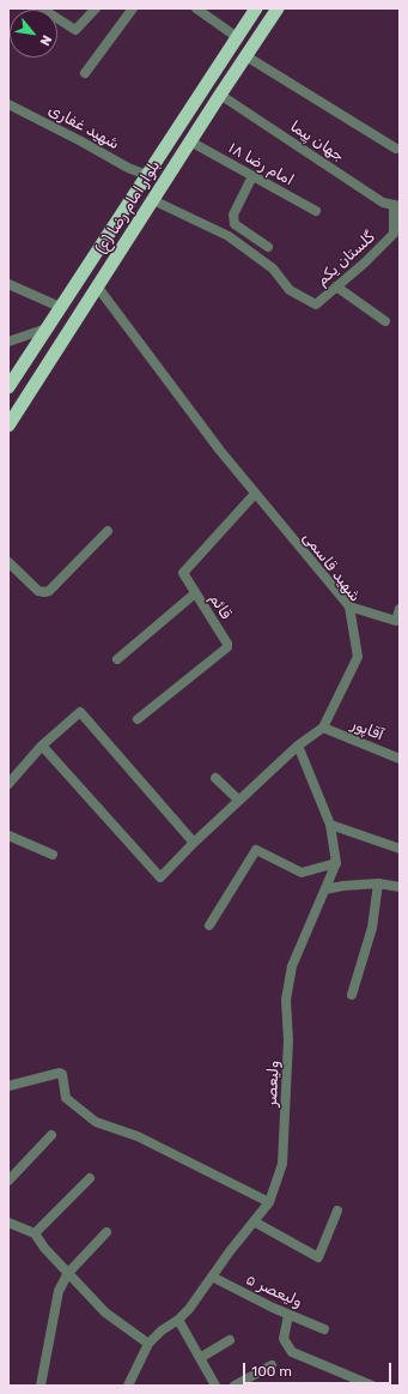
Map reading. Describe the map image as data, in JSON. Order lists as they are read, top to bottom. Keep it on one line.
{"streets":{"highway":["بلوار امام رضا (ع)"],"street":["شهید غفاری","جهان پیما","امام رضا ۱۸","گلستان یکم","شهید قاسمی","قائم","آقاپور","ولیعصر","ولیعصر ۵"]},"crossings":[["شهید غفاری","بلوار امام رضا (ع)"],["جهان پیما","بلوار امام رضا (ع)"],["جهان پیما","گلستان یکم"],["امام رضا ۱۸","بلوار امام رضا (ع)"],["بلوار امام رضا (ع)","گلستان یکم"],["بلوار امام رضا (ع)","شهید قاسمی"],["شهید قاسمی","قائم"],["شهید قاسمی","آقاپور"],["ولیعصر","ولیعصر ۵"]],"scale_bar":"100 m","north":"bottom right"}
